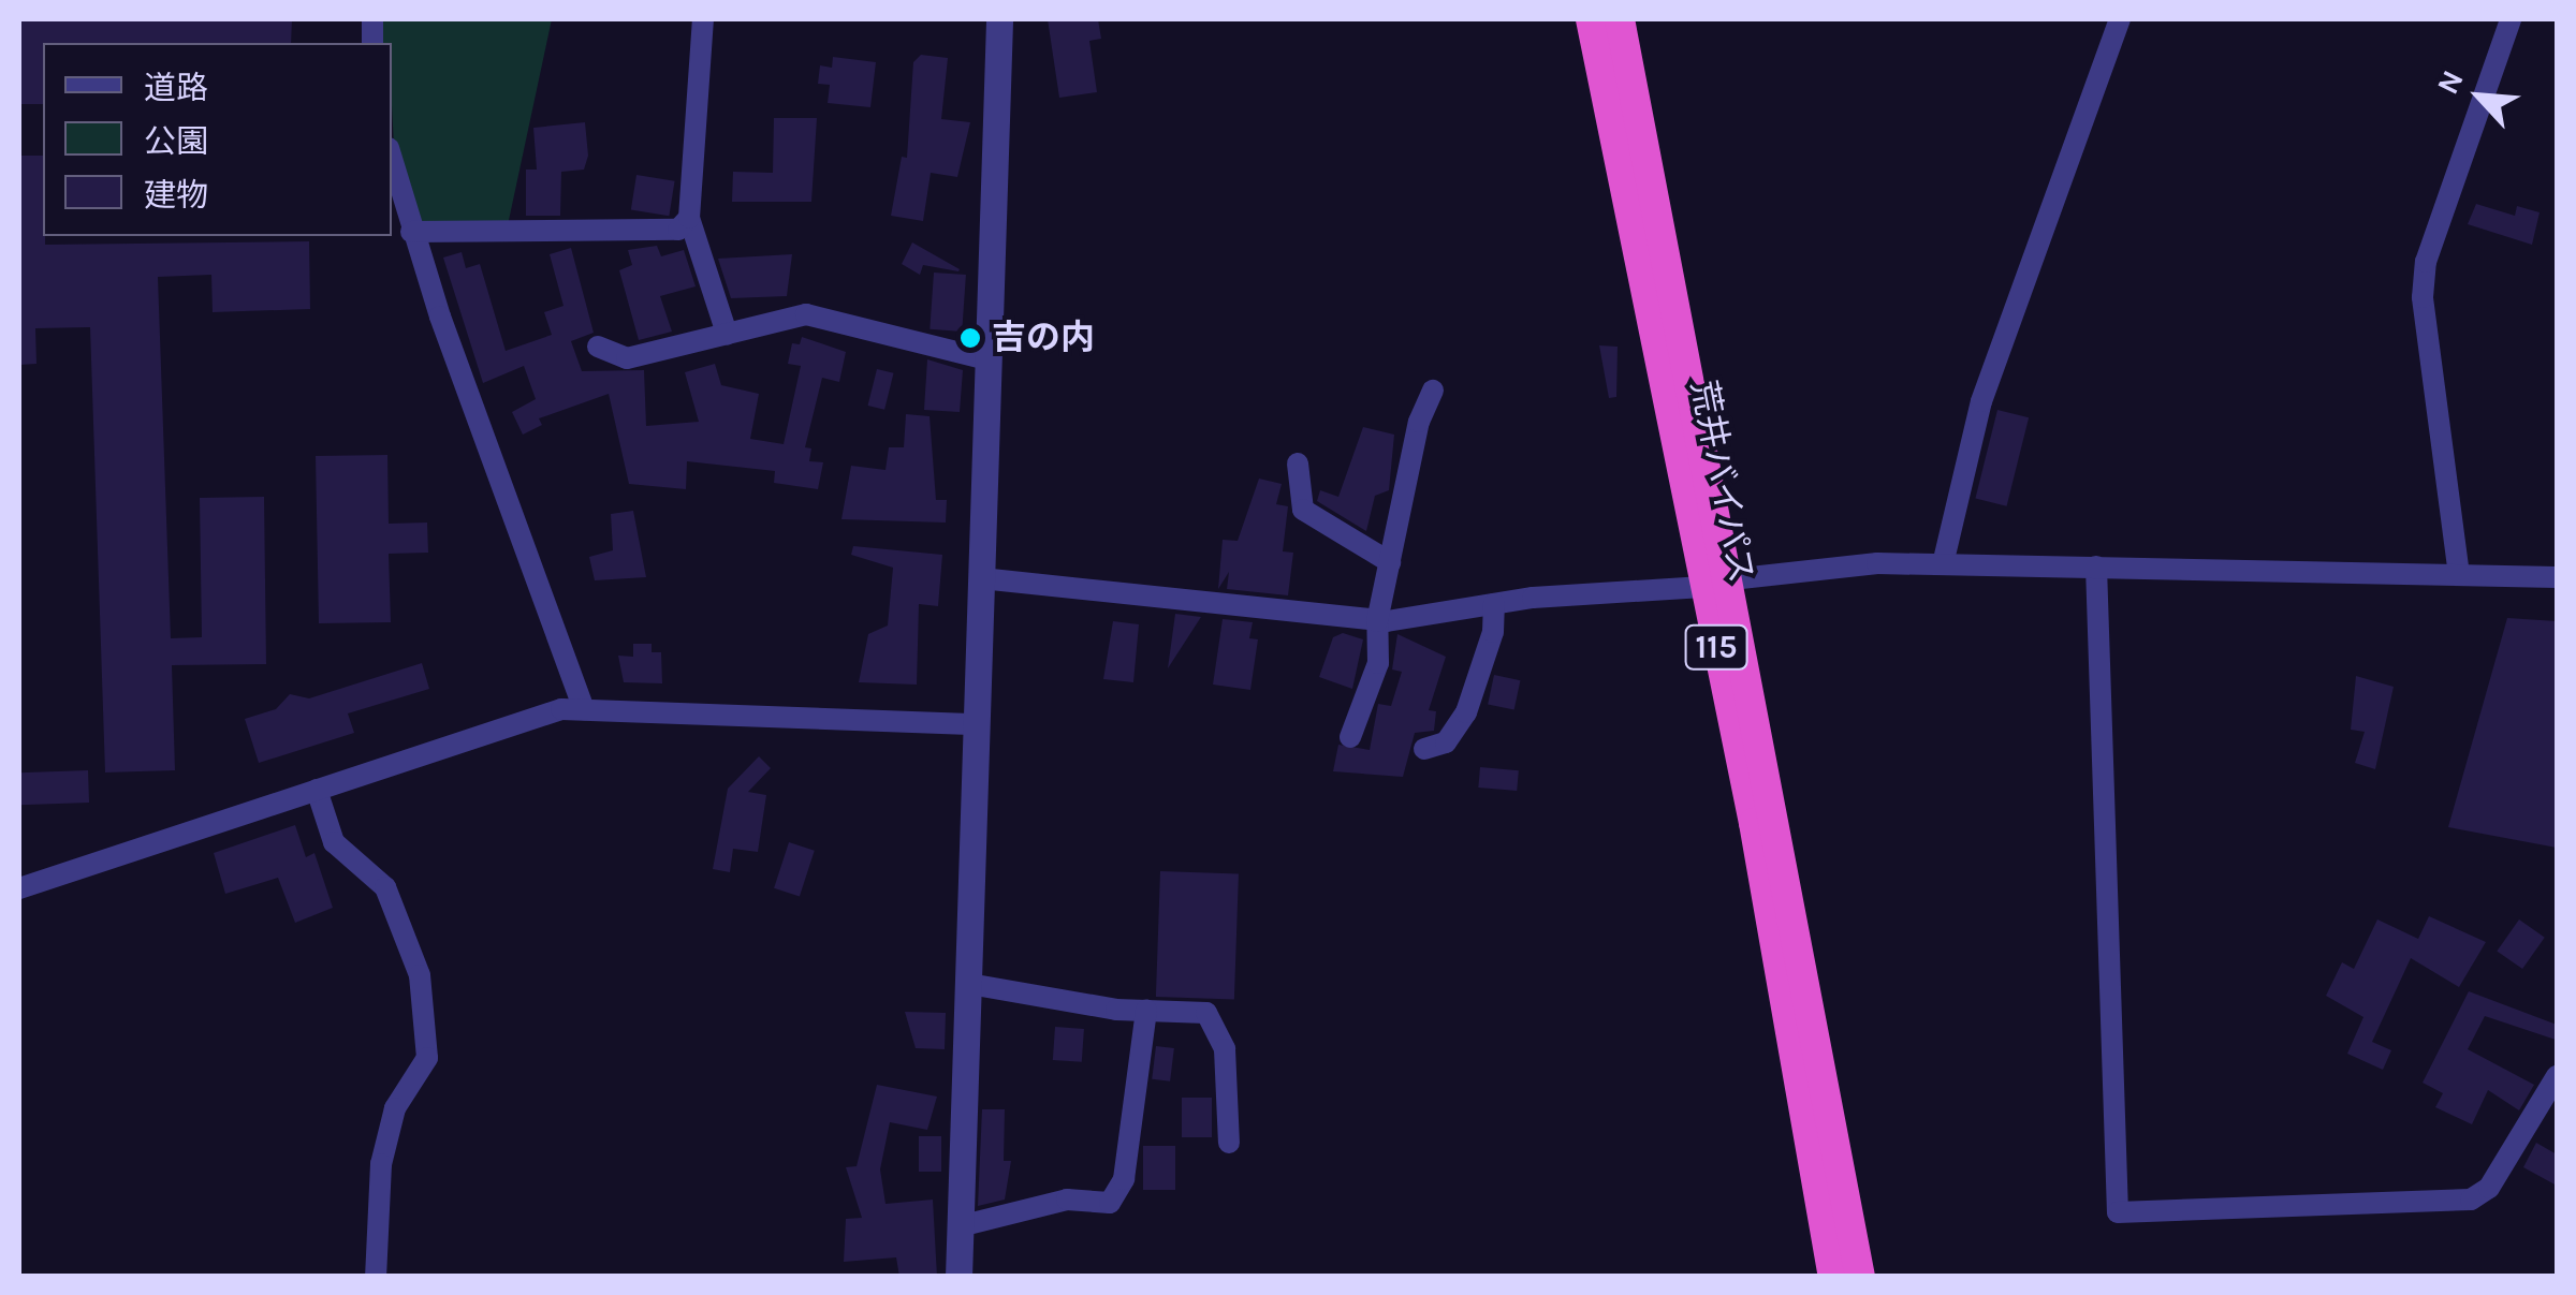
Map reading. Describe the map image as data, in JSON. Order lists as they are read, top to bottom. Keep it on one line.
{"streets":{"highway":["荒井バイパス","115"]},"places":["吉の内"],"legend":["道路","公園","建物"],"north":"top left"}
